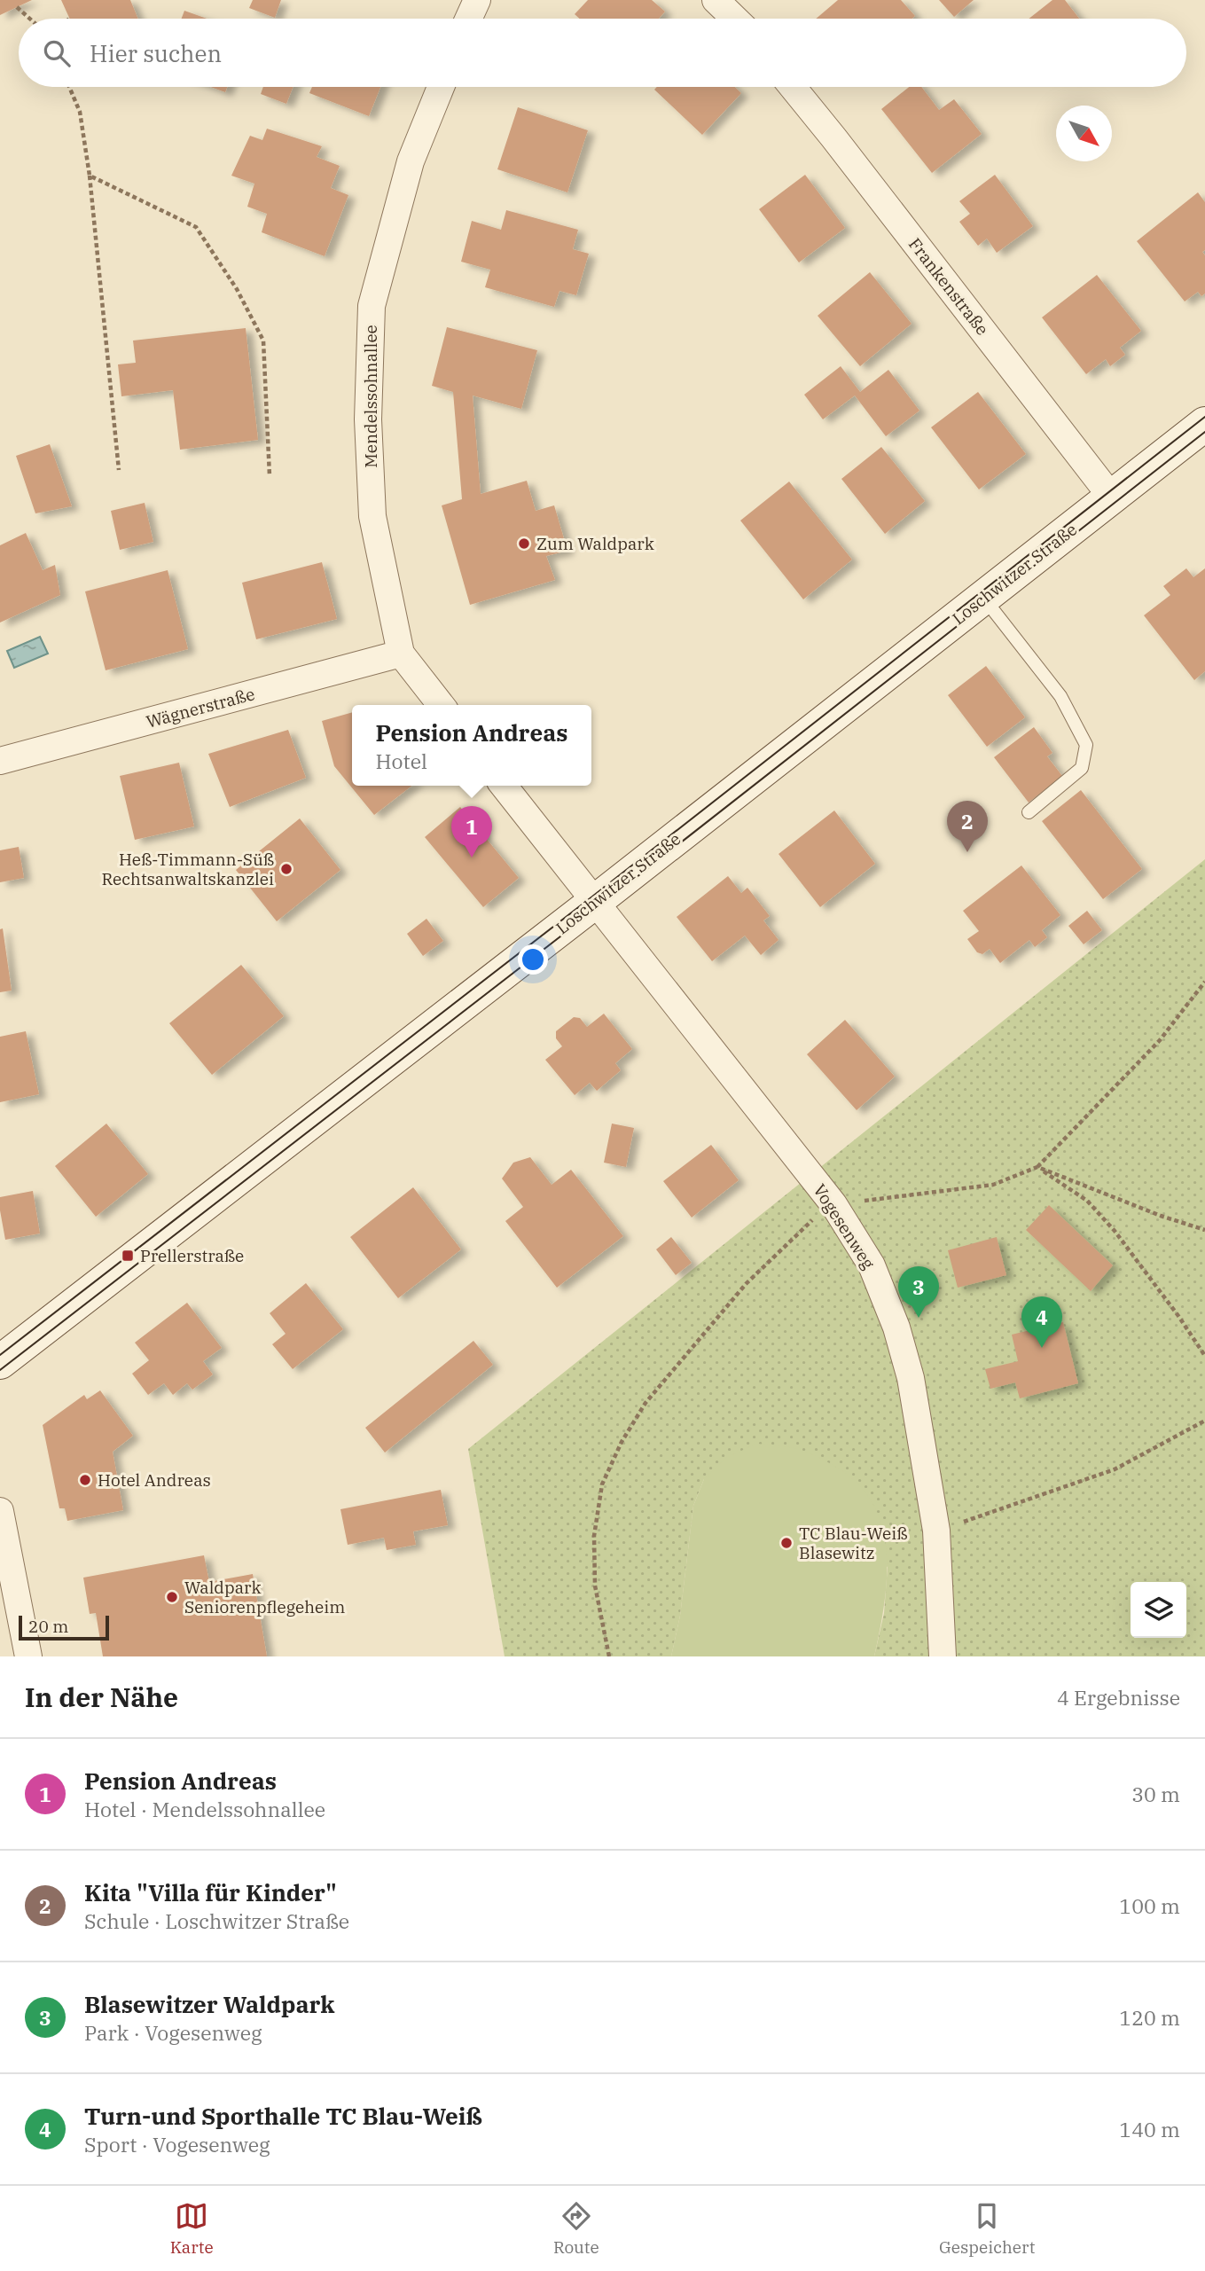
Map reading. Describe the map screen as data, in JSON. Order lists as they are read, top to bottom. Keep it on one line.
{"streets":{"street":["Frankenstraße","Mendelssohnallee","Loschwitzer Straße","Wägnerstraße","Vogesenweg"]},"crossings":[["Frankenstraße","Loschwitzer Straße"],["Mendelssohnallee","Wägnerstraße"],["Loschwitzer Straße","Vogesenweg"]],"places":{"other":["Zum Waldpark","Heß-Timmann-Süß Rechtsanwaltskanzlei","Hotel Andreas","TC Blau-Weiß Blasewitz","Waldpark Seniorenpflegeheim"],"transit":["Prellerstraße"]},"scale_bar":"20 m","north":"bottom right","page":{"search":"Hier suchen","popup":["Pension Andreas","Hotel"],"pins":["2","1","3","4"],"scale":"20 m","heading":["In der Nähe","4 Ergebnisse"],"list":[{"mark":"1","name":"Pension Andreas","note":"Hotel · Mendelssohnallee","value":"30 m"},{"mark":"2","name":"Kita \"Villa für Kinder\"","note":"Schule · Loschwitzer Straße","value":"100 m"},{"mark":"3","name":"Blasewitzer Waldpark","note":"Park · Vogesenweg","value":"120 m"},{"mark":"4","name":"Turn-und Sporthalle TC Blau-Weiß","note":"Sport · Vogesenweg","value":"140 m"}],"nav":["Karte","Route","Gespeichert"]}}
